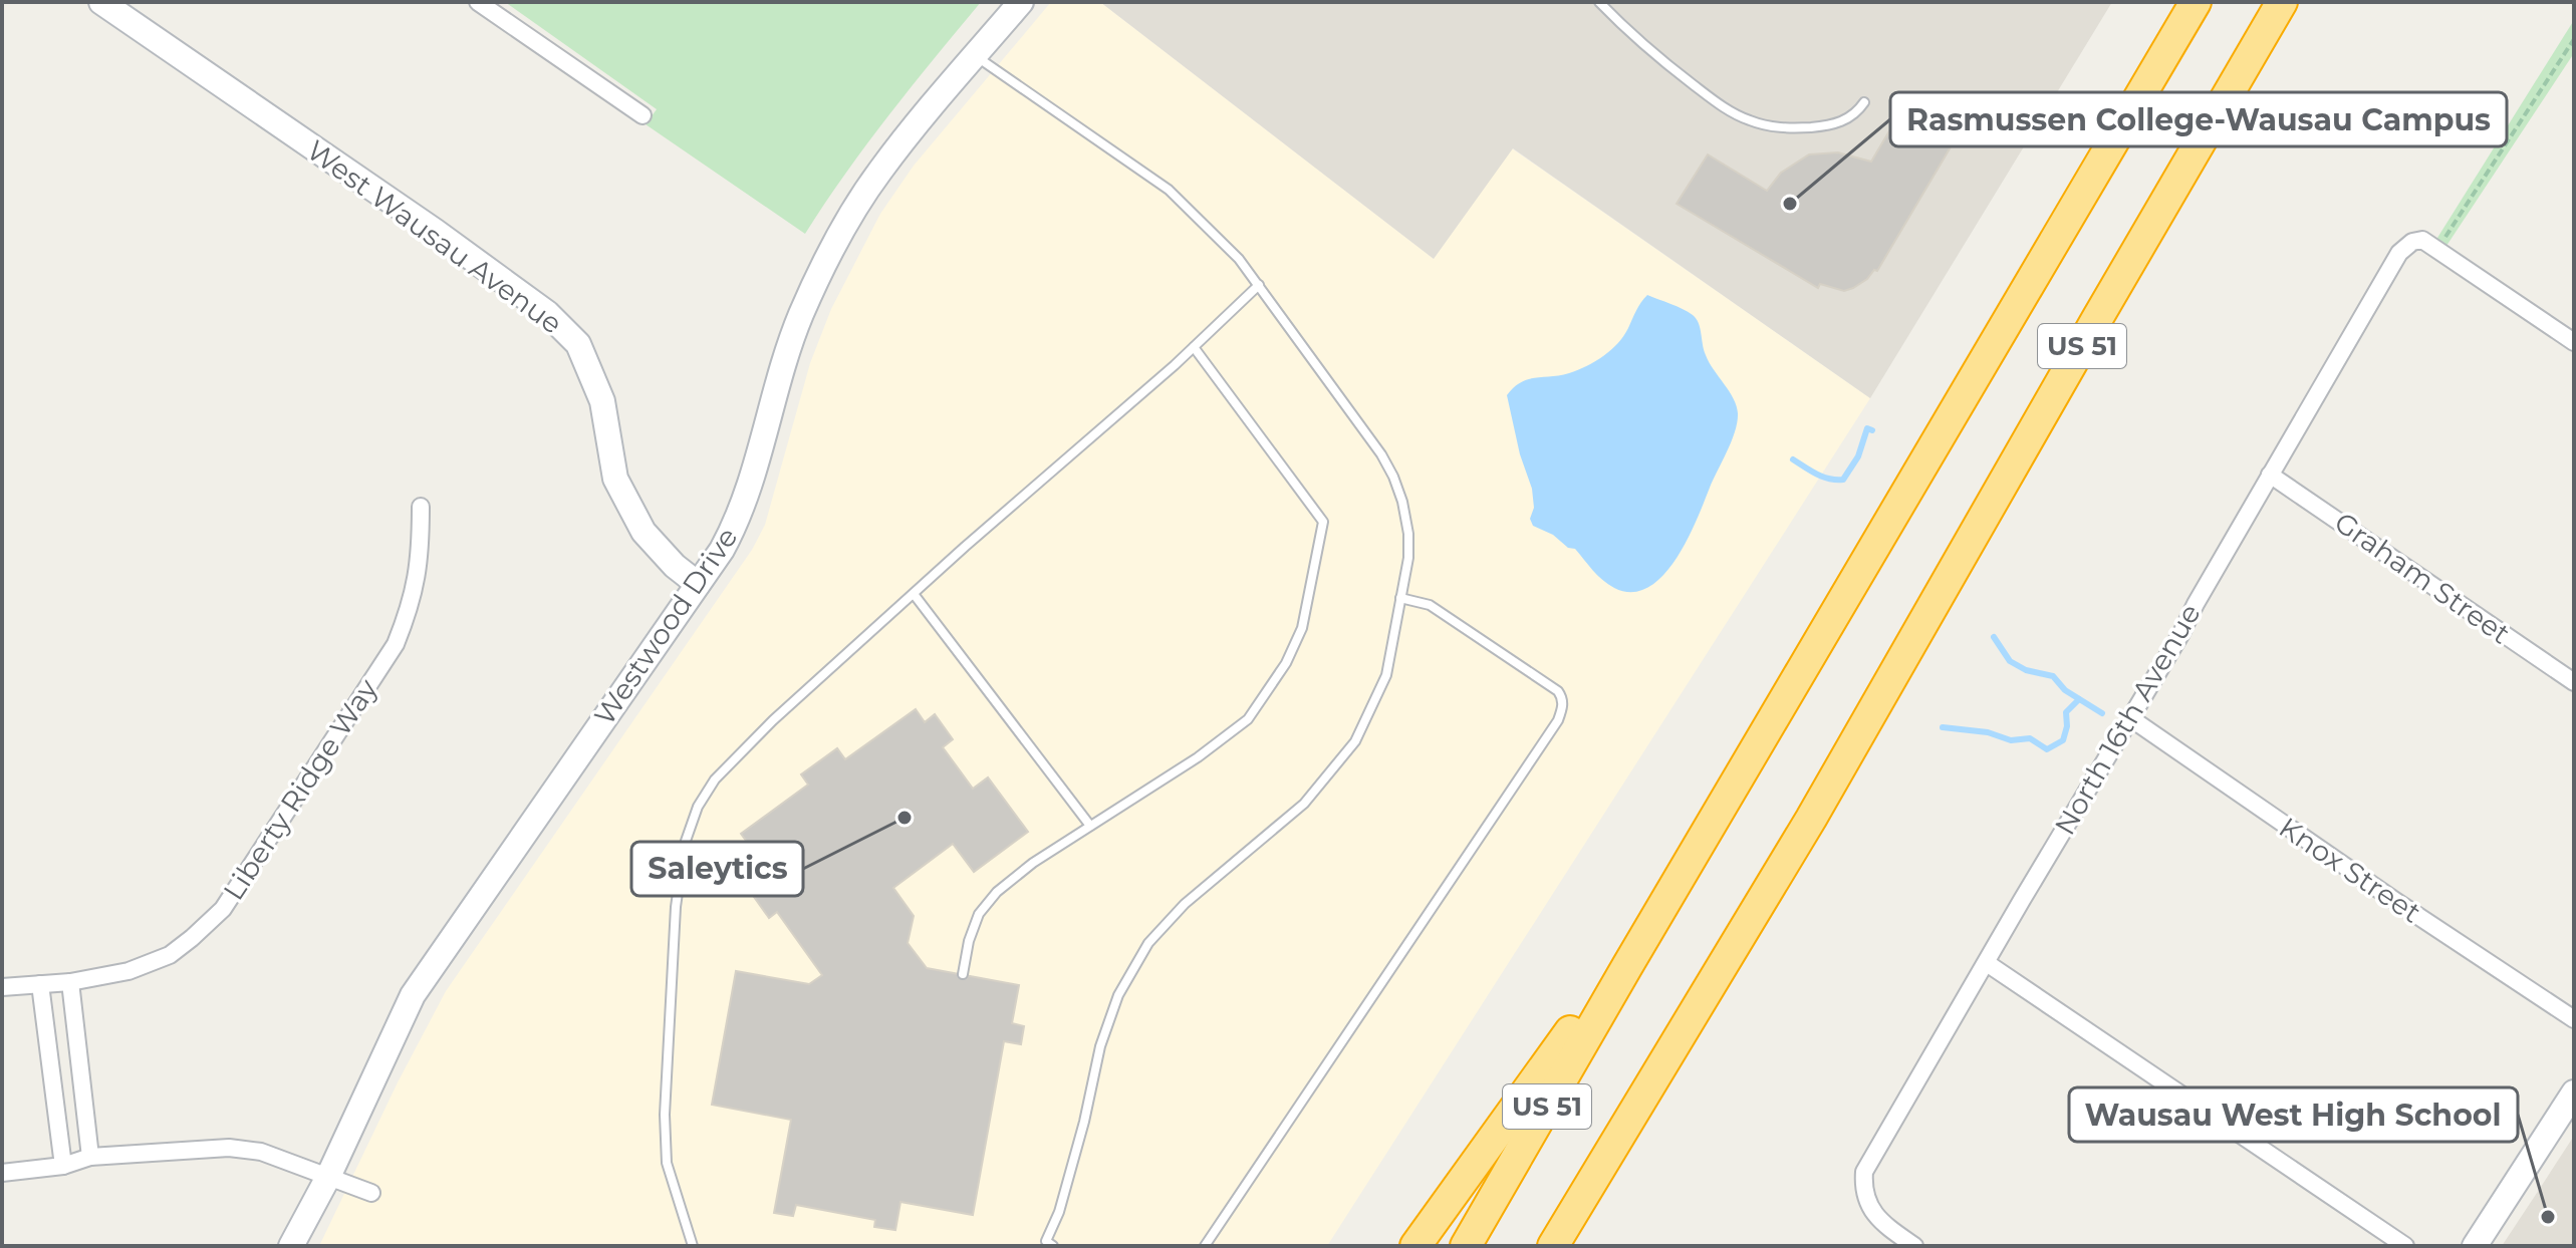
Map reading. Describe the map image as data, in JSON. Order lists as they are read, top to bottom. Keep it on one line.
{"streets":{"highway":["US 51"],"street":["West Wausau Avenue","Graham Street","Westwood Drive","North 16th Avenue","Liberty Ridge Way","Knox Street"]},"crossings":[["West Wausau Avenue","Westwood Drive"],["Graham Street","North 16th Avenue"],["North 16th Avenue","Knox Street"]],"places":["Rasmussen College-Wausau Campus","Saleytics","Wausau West High School"]}
